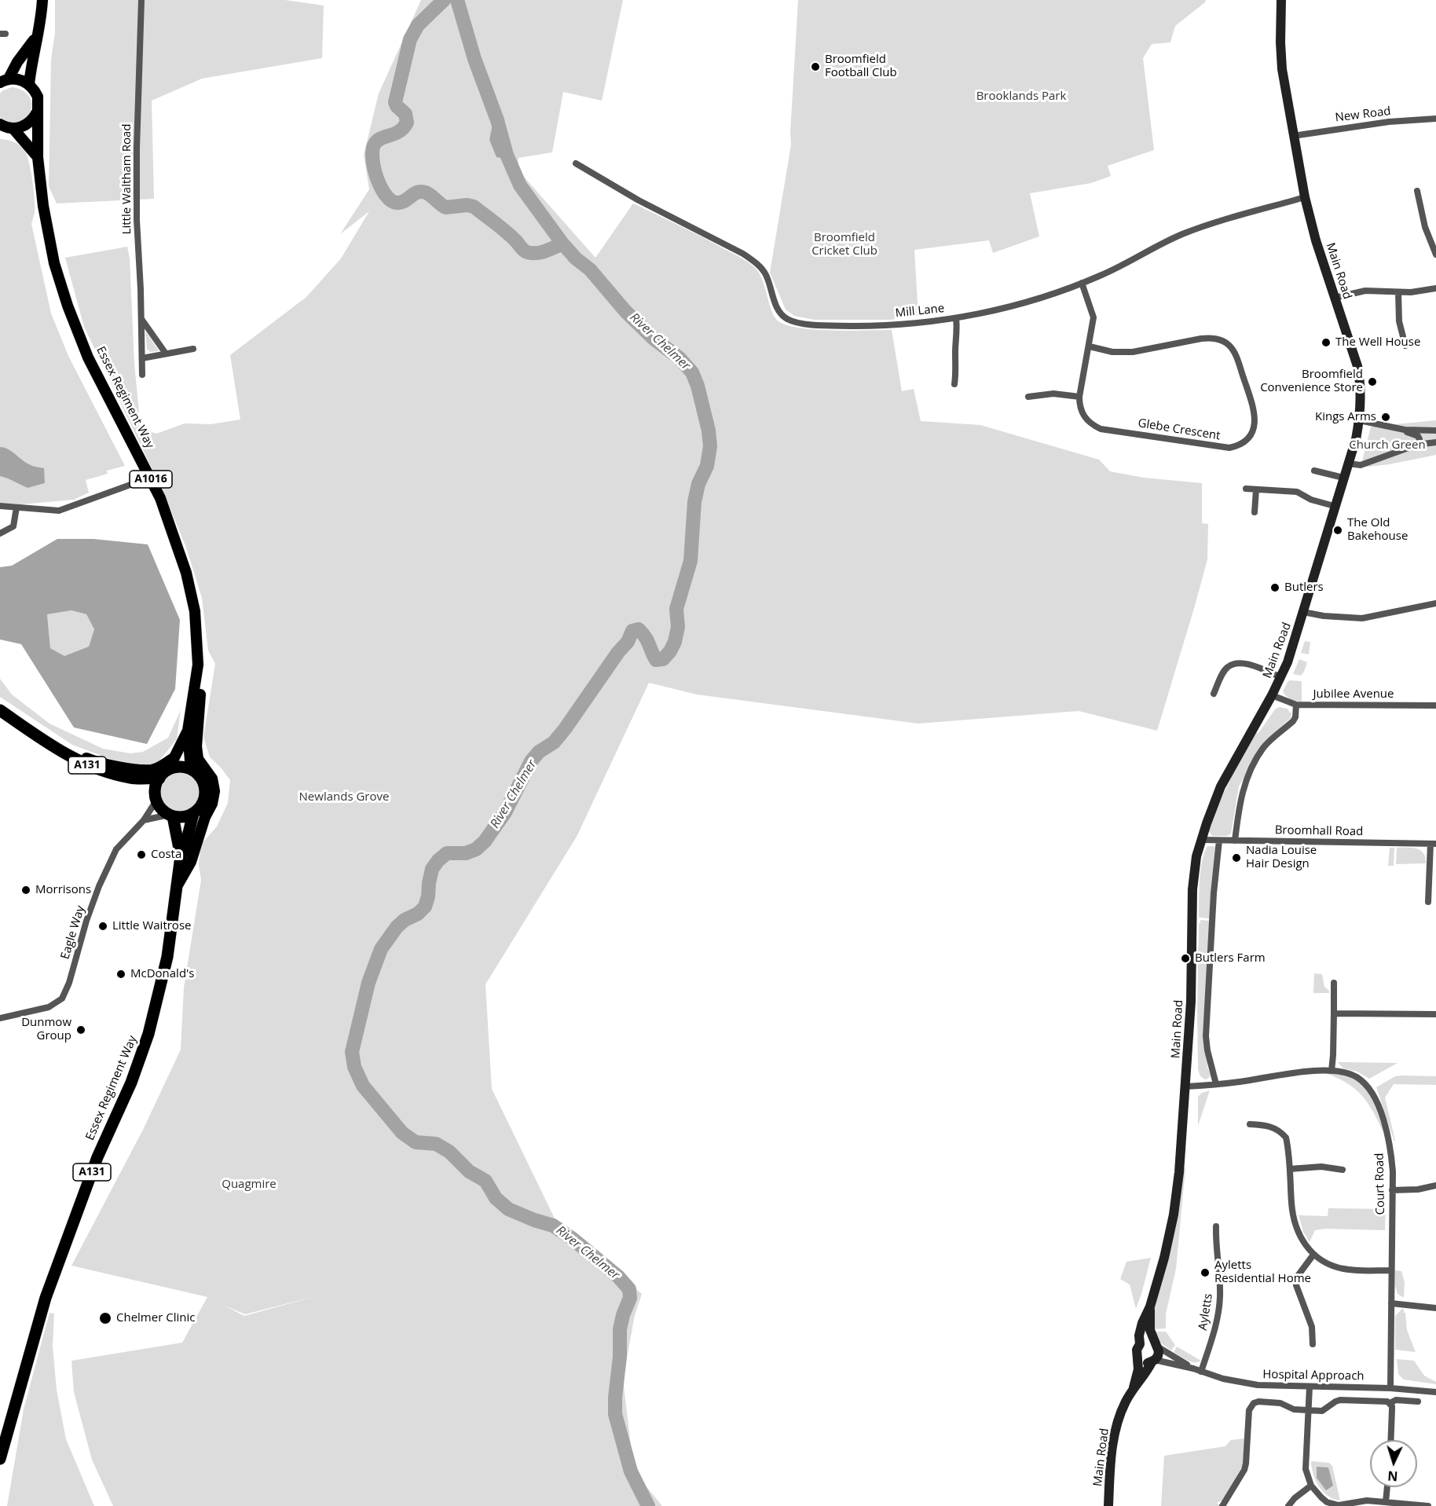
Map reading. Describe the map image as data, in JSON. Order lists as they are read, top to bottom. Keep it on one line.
{"streets":{"highway":["Essex Regiment Way","A131"],"main road":["Main Road","A1016"],"street":["New Road","Little Waltham Road","Mill Lane","Glebe Crescent","Jubilee Avenue","Broomhall Road","Eagle Way","Court Road","Ayletts","Hospital Approach"]},"crossings":[["New Road","Main Road"],["Main Road","Mill Lane"],["Main Road","Jubilee Avenue"],["Main Road","Broomhall Road"],["Main Road","Court Road"],["Main Road","Hospital Approach"],["Mill Lane","Glebe Crescent"],["Essex Regiment Way","A131"],["Essex Regiment Way","Eagle Way"],["A131","Eagle Way"],["Court Road","Hospital Approach"],["Ayletts","Hospital Approach"]],"water":["River Chelmer"],"parks":["Brooklands Park","Broomfield Cricket Club","Church Green","Newlands Grove","Quagmire"],"places":["Broomfield Football Club","The Well House","Broomfield Convenience Store","Kings Arms","The Old Bakehouse","Butlers","Costa","Nadia Louise Hair Design","Morrisons","Little Waitrose","Butlers Farm","McDonald's","Dunmow Group","Ayletts Residential Home","Chelmer Clinic"],"north":"bottom"}
